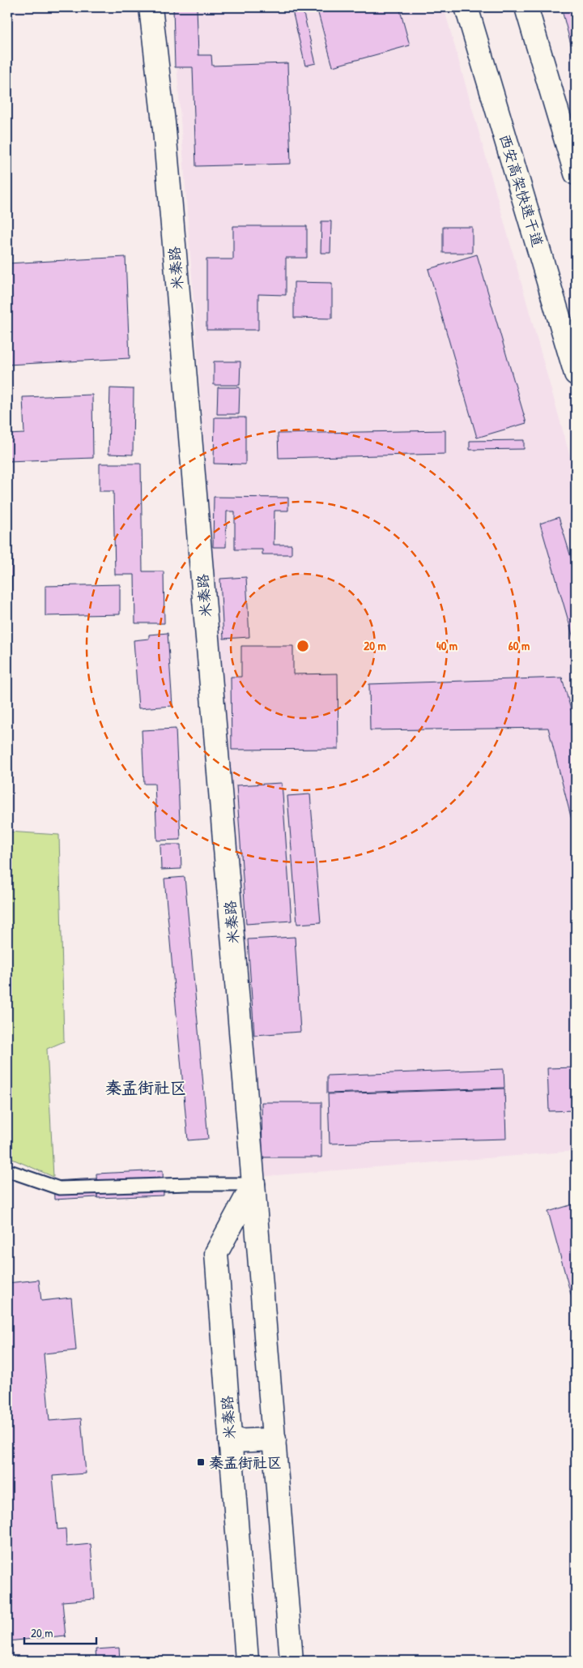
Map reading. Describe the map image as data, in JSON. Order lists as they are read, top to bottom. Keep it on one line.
{"streets":{"main road":["西安高架快速干道","米秦路"]},"districts":["秦孟街社区"],"places":{"transit":["秦孟街社区"]},"scale_bar":"20 m","rings":["20 m","40 m","60 m"]}
